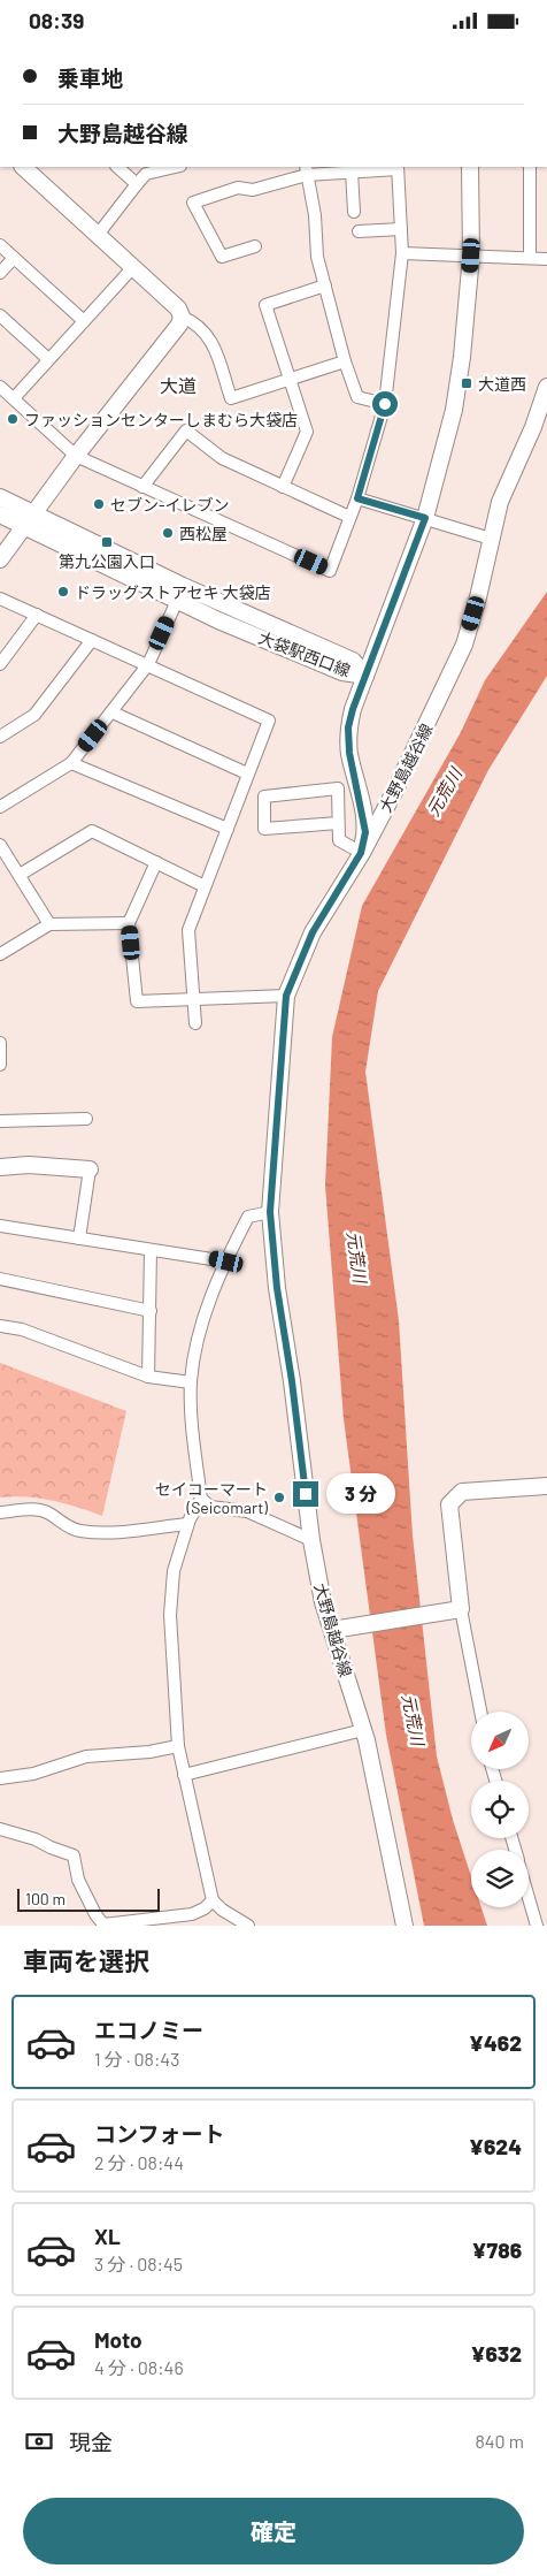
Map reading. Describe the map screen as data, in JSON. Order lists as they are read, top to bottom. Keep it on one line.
{"streets":{"street":["大袋駅西口線","大野島越谷線"]},"districts":["大道"],"water":["元荒川"],"places":{"transit":["大道西","第九公園入口"],"other":["ファッションセンターしまむら大袋店","セブン-イレブン","西松屋","ドラッグストアセキ 大袋店","セイコーマート (Seicomart)"]},"scale_bar":"100 m","north":"bottom left","page":{"status":"08:39","banner":["乗車地","大野島越谷線"],"bubble":"3 分","scale":"100 m","heading":"車両を選択","list":[{"name":"エコノミー","note":"1 分 · 08:43","value":"¥462"},{"name":"コンフォート","note":"2 分 · 08:44","value":"¥624"},{"name":"XL","note":"3 分 · 08:45","value":"¥786"},{"name":"Moto","note":"4 分 · 08:46","value":"¥632"}],"pay":["現金","840 m"],"buttons":"確定"}}
